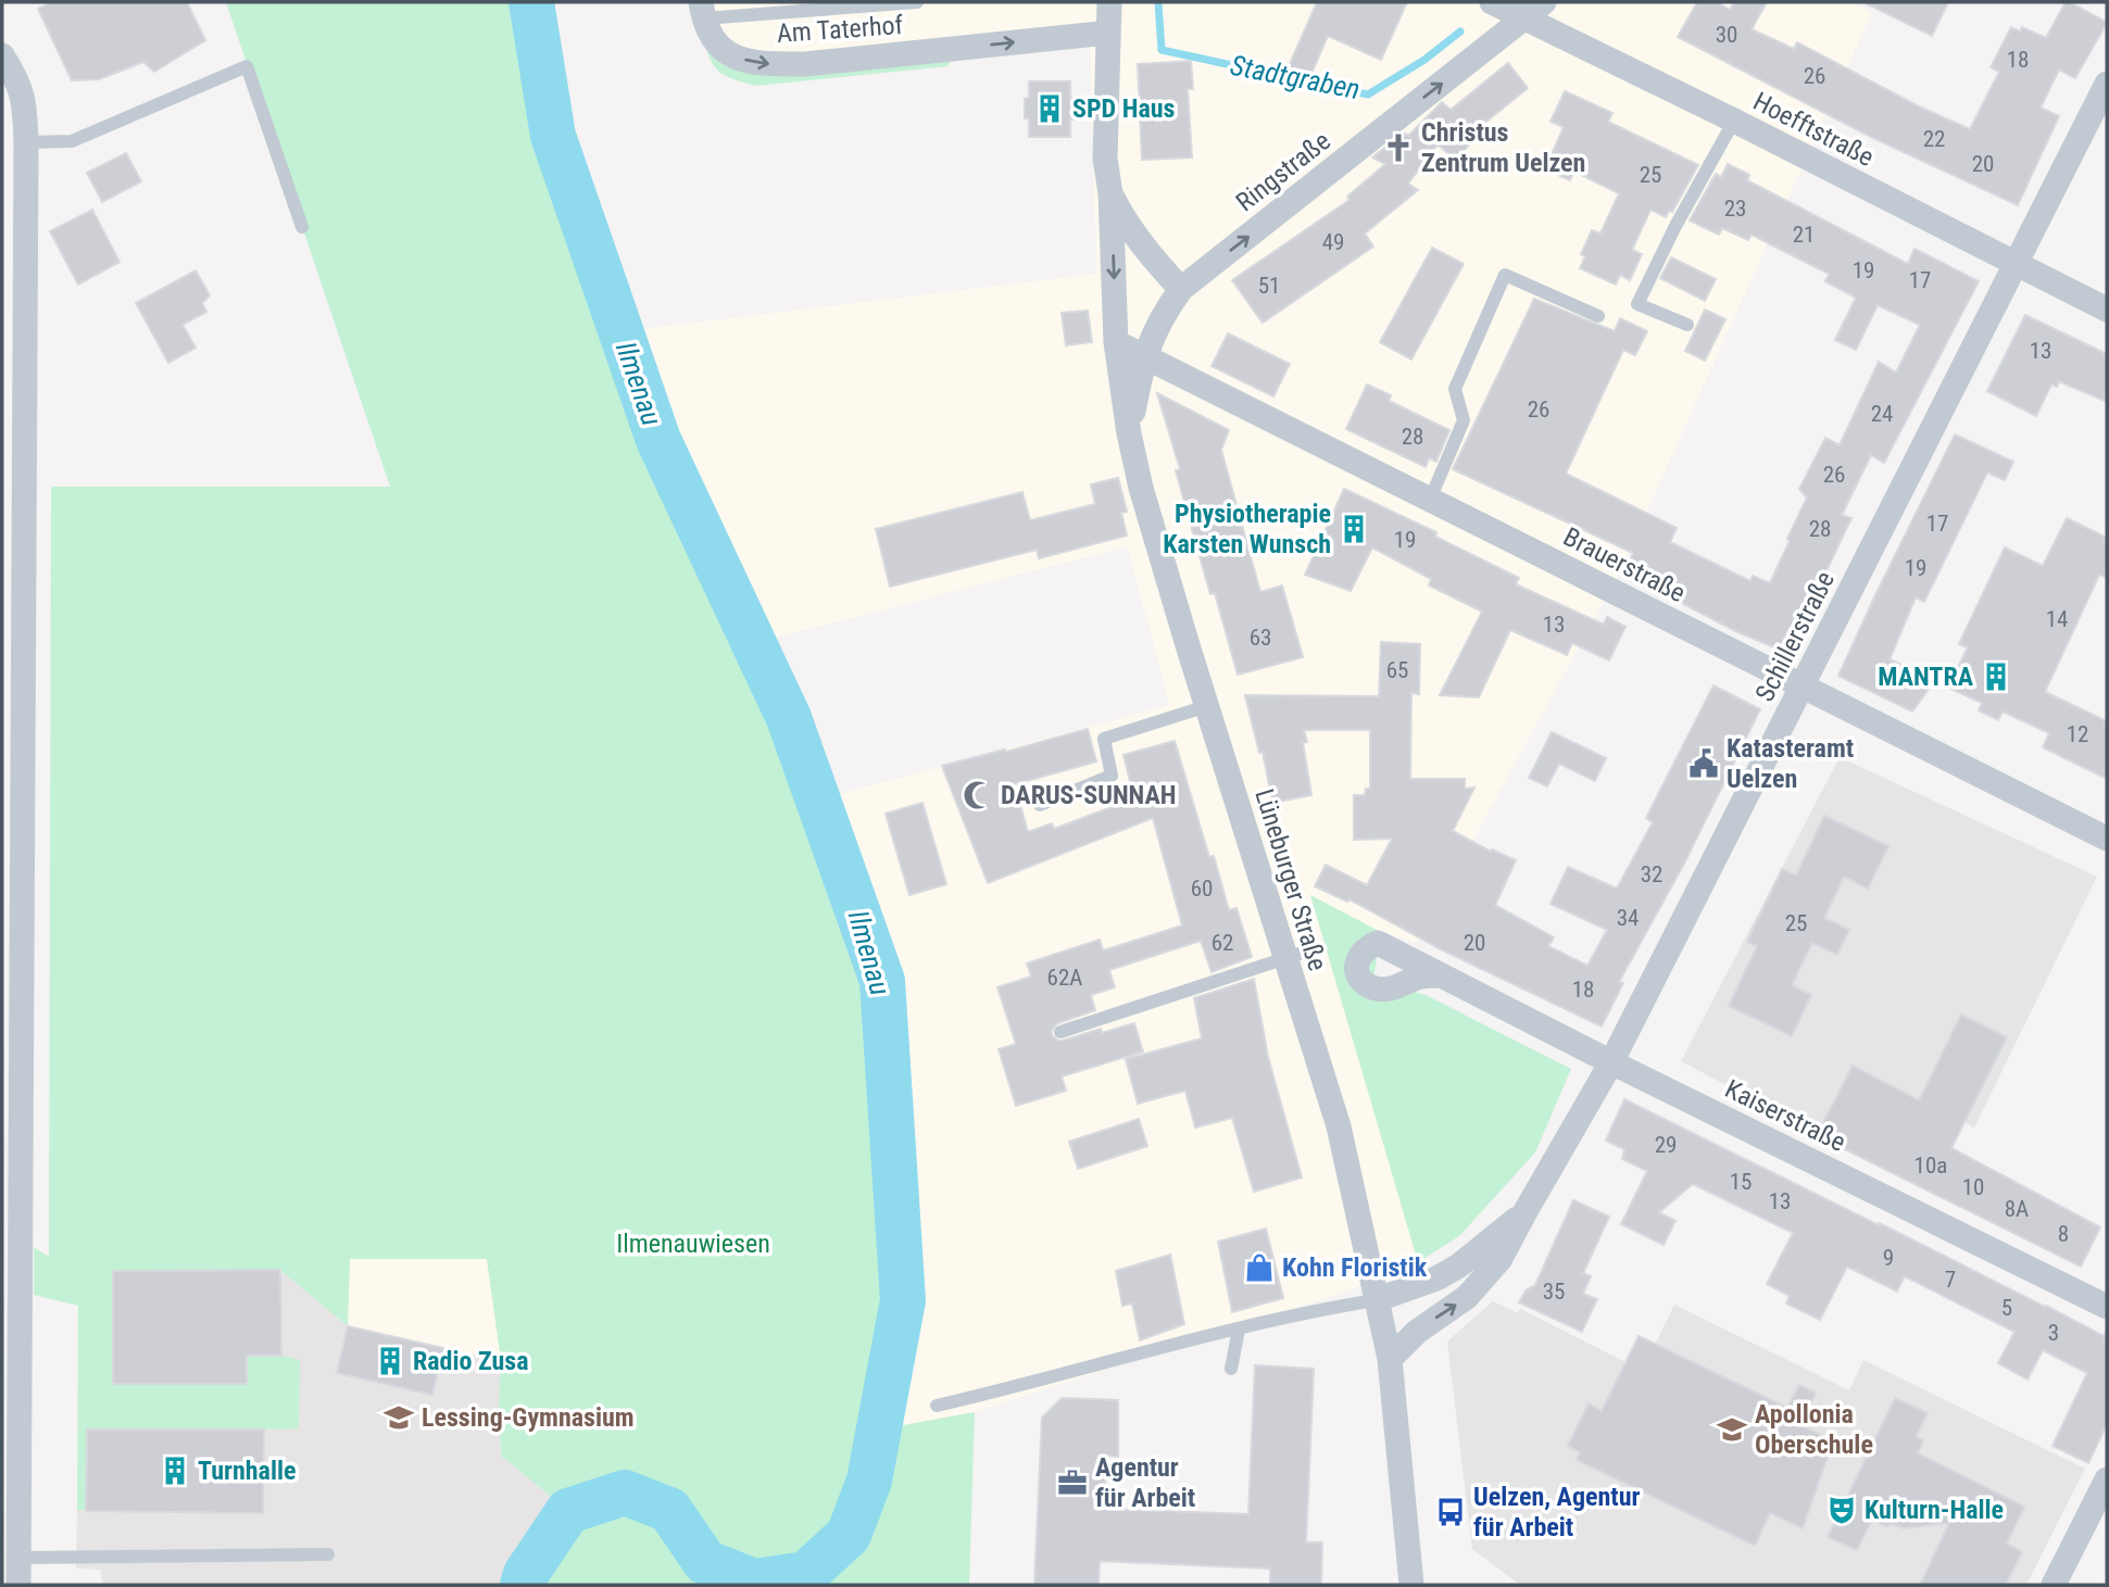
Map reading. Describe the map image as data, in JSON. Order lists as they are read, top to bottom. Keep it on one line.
{"streets":{"street":["Am Taterhof","Hoefftstraße","Ringstraße","Brauerstraße","Schillerstraße","Lüneburger Straße","Kaiserstraße"]},"crossings":[["Am Taterhof","Lüneburger Straße"],["Hoefftstraße","Ringstraße"],["Hoefftstraße","Schillerstraße"],["Ringstraße","Brauerstraße"],["Ringstraße","Lüneburger Straße"],["Brauerstraße","Schillerstraße"],["Brauerstraße","Lüneburger Straße"],["Schillerstraße","Lüneburger Straße"],["Schillerstraße","Kaiserstraße"]],"one_way":["Am Taterhof","Ringstraße"],"water":["Stadtgraben","Ilmenau"],"parks":["Ilmenauwiesen"],"places":{"building":["SPD Haus","Physiotherapie Karsten Wunsch","MANTRA","Radio Zusa","Turnhalle"],"church":["Christus Zentrum Uelzen"],"public building":["Katasteramt Uelzen"],"mosque":["DARUS-SUNNAH"],"shop":["Kohn Floristik"],"school or university":["Lessing-Gymnasium","Apollonia Oberschule"],"office":["Agentur für Arbeit"],"theatre":["Kulturn-Halle"],"bus stop":["Uelzen, Agentur für Arbeit"]},"house_numbers":["30","18","26","22","20","25","23","21","49","19","17","51","13","26","24","28","26","17","28","19","19","14","13","63","65","12","32","60","34","25","62","20","62A","18","29","10a","15","10","13","8A","8","9","7","35","5","3"]}
